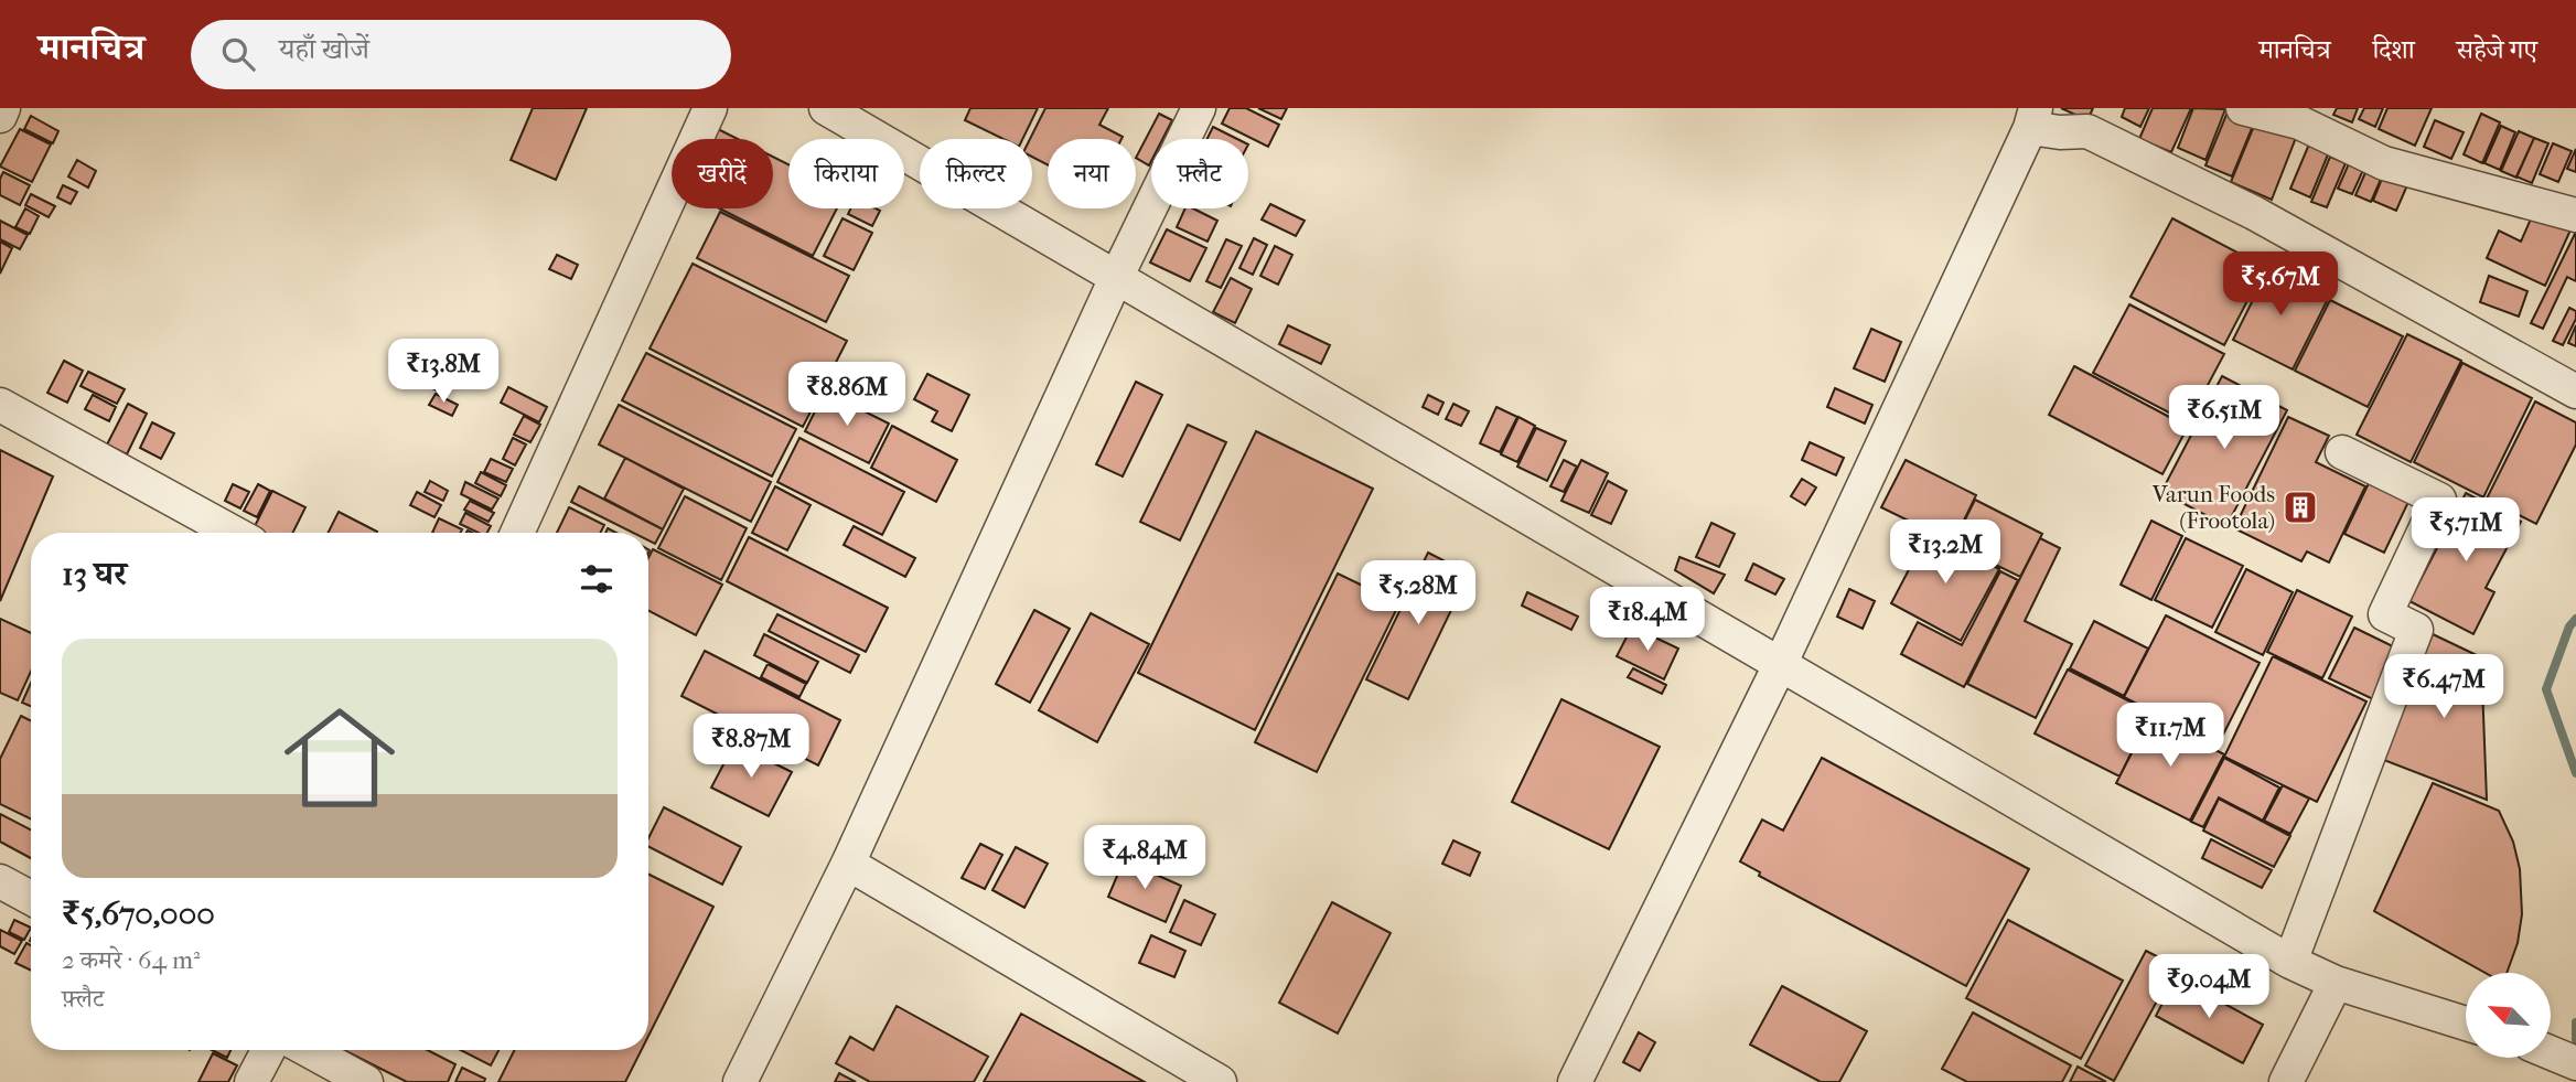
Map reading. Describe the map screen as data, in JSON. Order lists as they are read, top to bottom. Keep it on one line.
{"places":{"building":["Varun Foods (Frootola)"]},"north":"top left","page":{"header":"मानचित्र","search":"यहाँ खोजें","nav":["मानचित्र","दिशा","सहेजे गए"],"chip":["खरीदें","किराया","फ़िल्टर","नया","फ़्लैट"],"price":["₹5.67M","₹13.8M","₹8.86M","₹6.51M","₹5.71M","₹13.2M","₹5.28M","₹18.4M","₹6.47M","₹11.7M","₹8.87M","₹4.84M","₹9.04M"],"heading":"13 घर","list":[{"name":"₹5,670,000","note":"2 कमरे · 64 m² · फ़्लैट"}]}}
